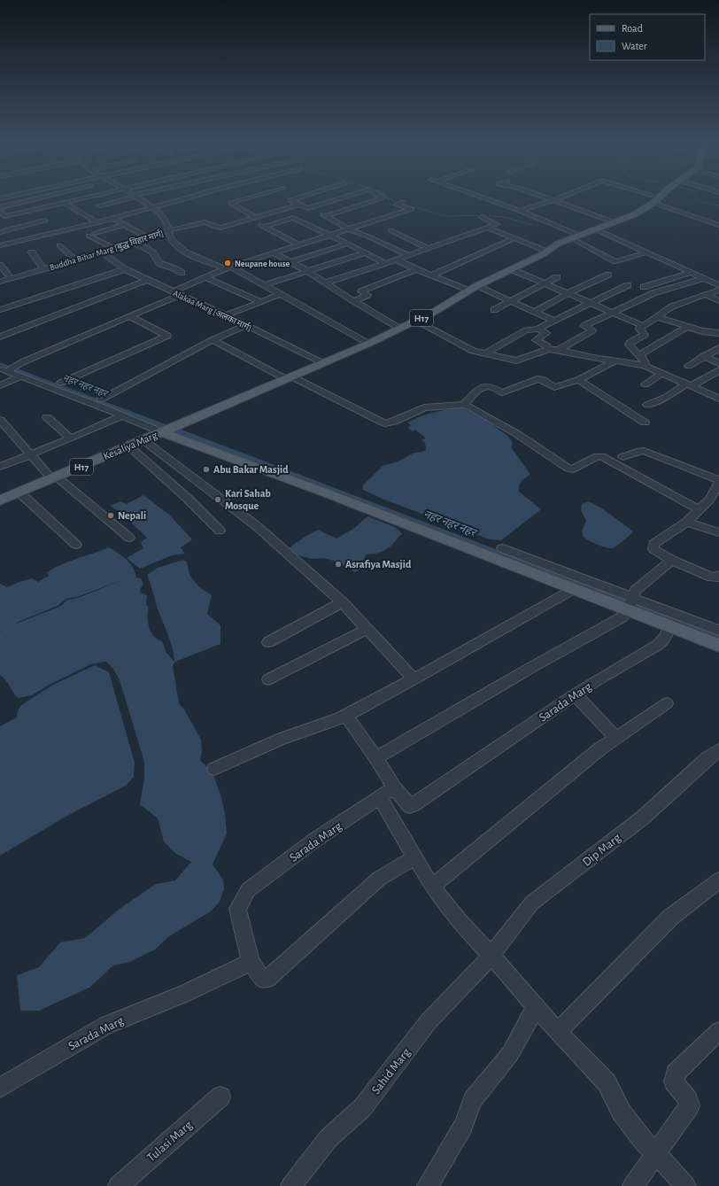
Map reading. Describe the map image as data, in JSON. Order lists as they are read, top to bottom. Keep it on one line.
{"streets":{"main road":["H17","Kesaliya Marg"],"street":["Buddha Bihar Marg [बुद्ध विहार मार्ग]","Alakaa Marg [अलका मार्ग]","Sarada Marg","Dip Marg","Sahid Marg","Tulasi Marg"]},"crossings":[["Buddha Bihar Marg [बुद्ध विहार मार्ग]","Alakaa Marg [अलका मार्ग]"],["Alakaa Marg [अलका मार्ग]","H17"],["H17","Kesaliya Marg"],["Dip Marg","Sahid Marg"]],"water":["नहर नहर नहर"],"places":["Neupane house","Abu Bakar Masjid","Kari Sahab Mosque","Nepali","Asrafiya Masjid"],"legend":["Road","Water"]}
